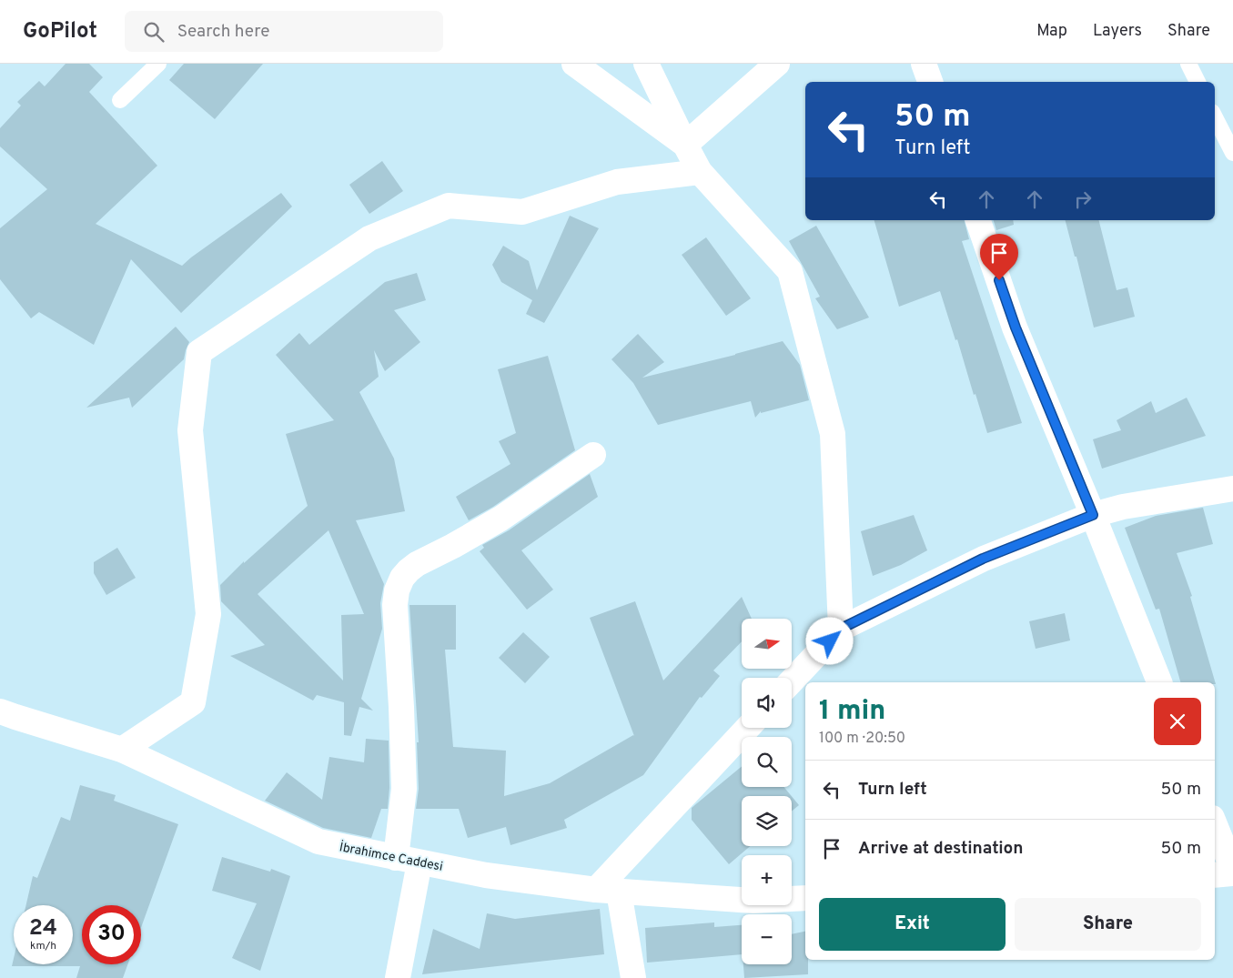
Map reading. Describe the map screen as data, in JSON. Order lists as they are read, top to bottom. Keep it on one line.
{"streets":{"street":["İbrahimce Caddesi"]},"north":"right","page":{"header":"GoPilot","search":"Search here","nav":["Map","Layers","Share"],"turn":["50 m","Turn left"],"map_buttons":["+","−"],"heading":["1 min","100 m · 20:50"],"list":[{"name":"Turn left","value":"50 m"},{"name":"Arrive at destination","value":"50 m"}],"buttons":["Exit","Share"],"speed":"24 km/h","limit":"30"}}
